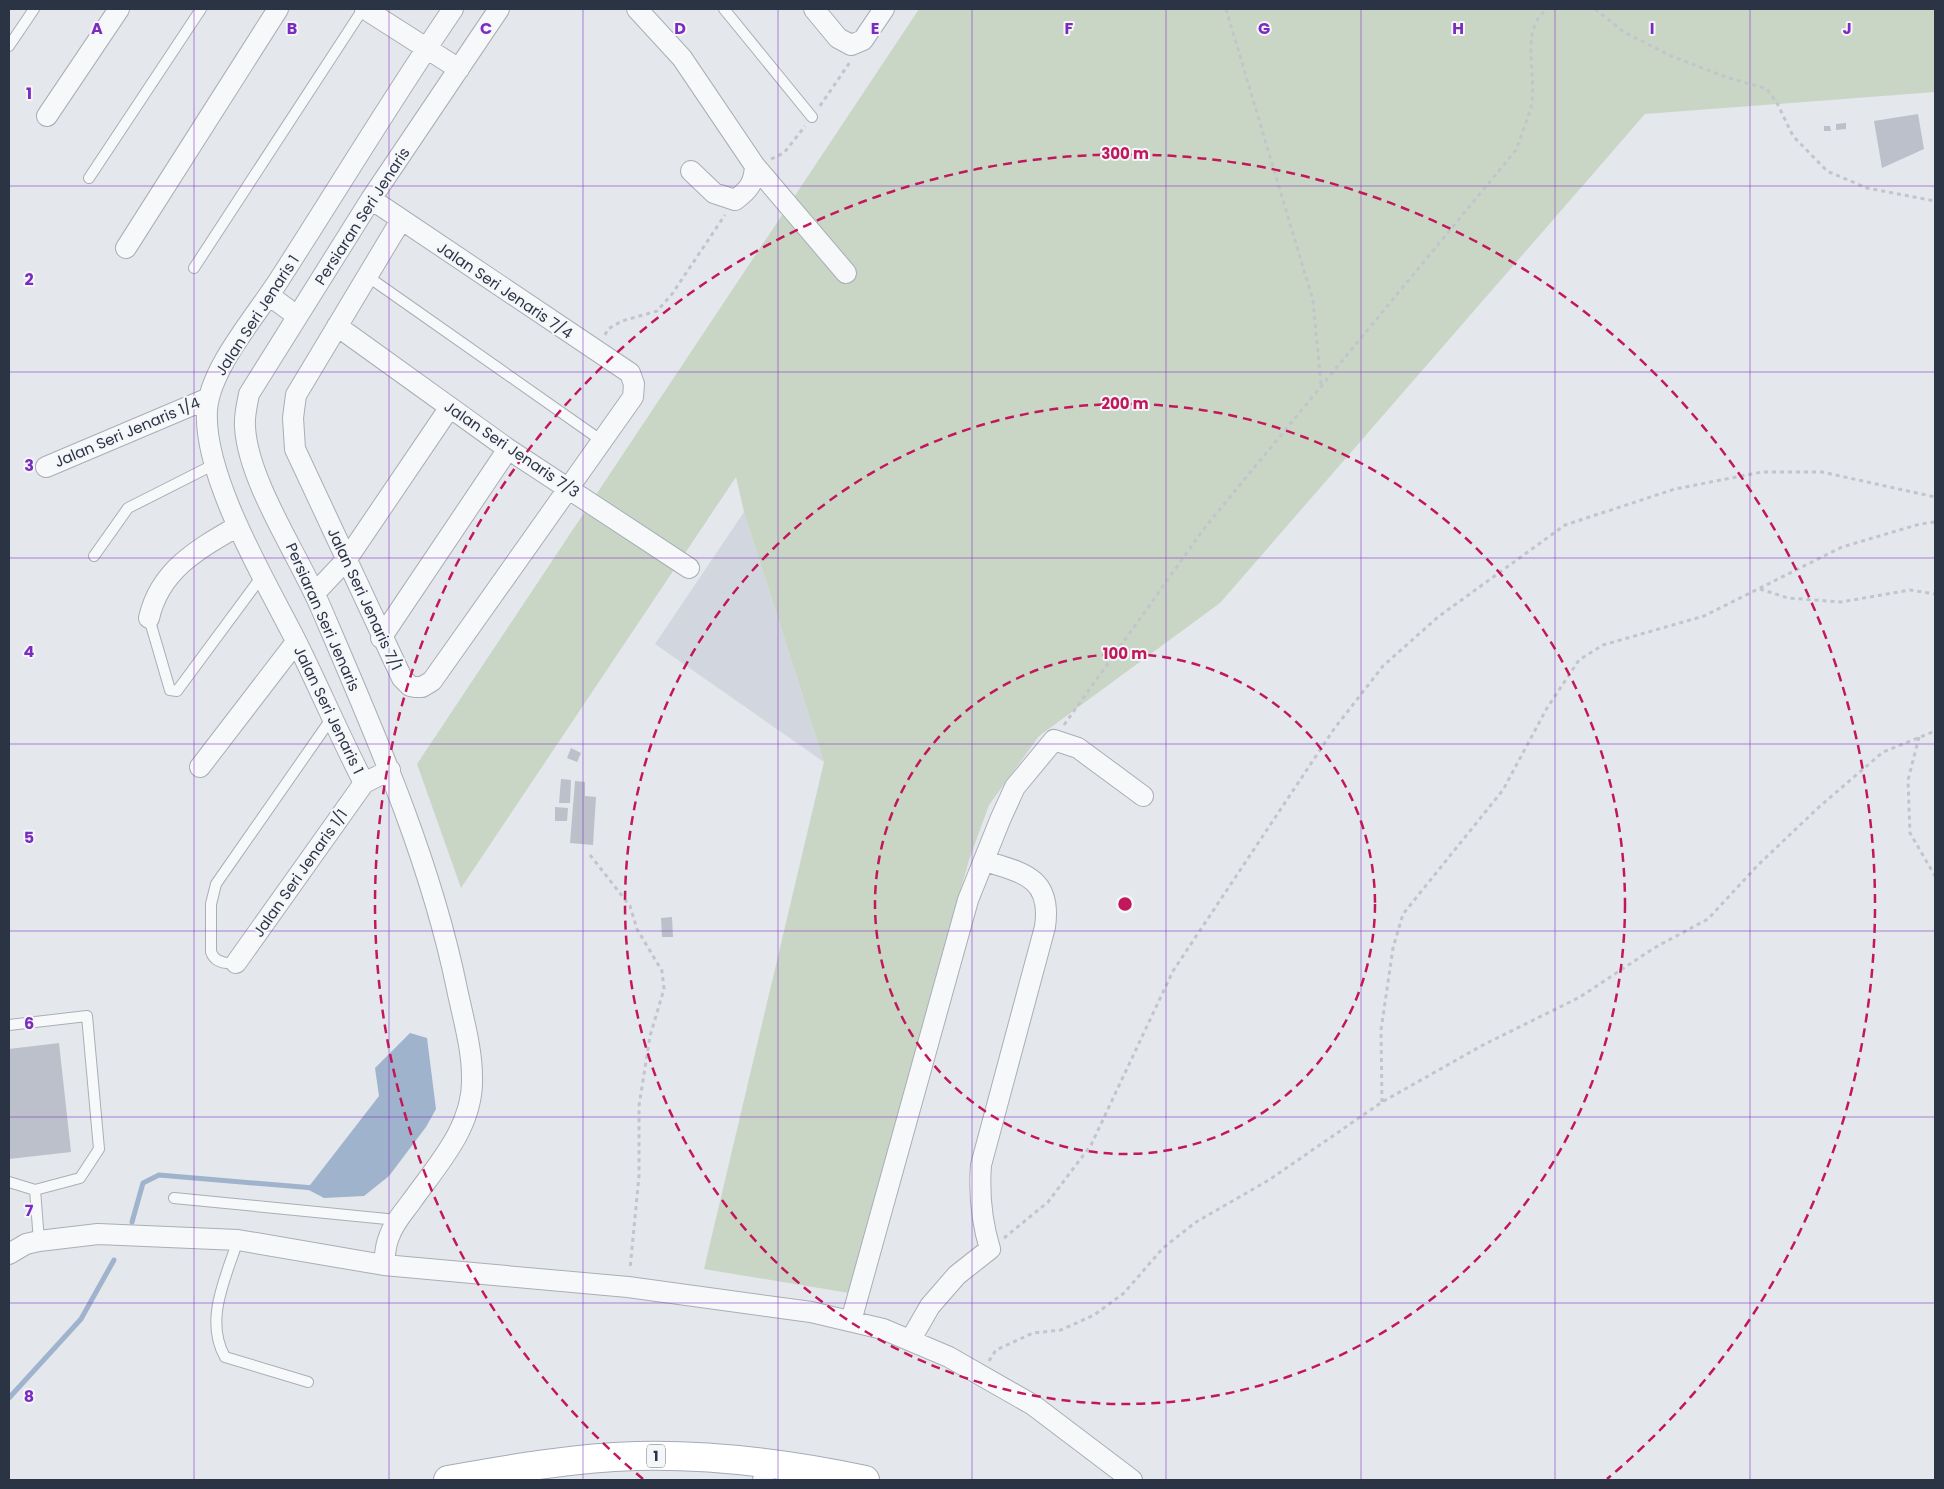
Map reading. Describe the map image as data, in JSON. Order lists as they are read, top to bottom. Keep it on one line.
{"streets":{"main road":["1"],"street":["Persiaran Seri Jenaris","Jalan Seri Jenaris 7/4","Jalan Seri Jenaris 1","Jalan Seri Jenaris 1/4","Jalan Seri Jenaris 7/3","Jalan Seri Jenaris 7/1","Jalan Seri Jenaris 1/1"]},"crossings":[["Persiaran Seri Jenaris","Jalan Seri Jenaris 7/4"],["Persiaran Seri Jenaris","Jalan Seri Jenaris 1"],["Jalan Seri Jenaris 7/4","Jalan Seri Jenaris 7/1"],["Jalan Seri Jenaris 1","Jalan Seri Jenaris 1/4"],["Jalan Seri Jenaris 1","Jalan Seri Jenaris 1/1"],["Jalan Seri Jenaris 7/3","Jalan Seri Jenaris 7/1"]],"grid":{"columns":["A","B","C","D","E","F","G","H","I","J"],"rows":["1","2","3","4","5","6","7","8"]},"rings":["300 m","200 m","100 m"]}
